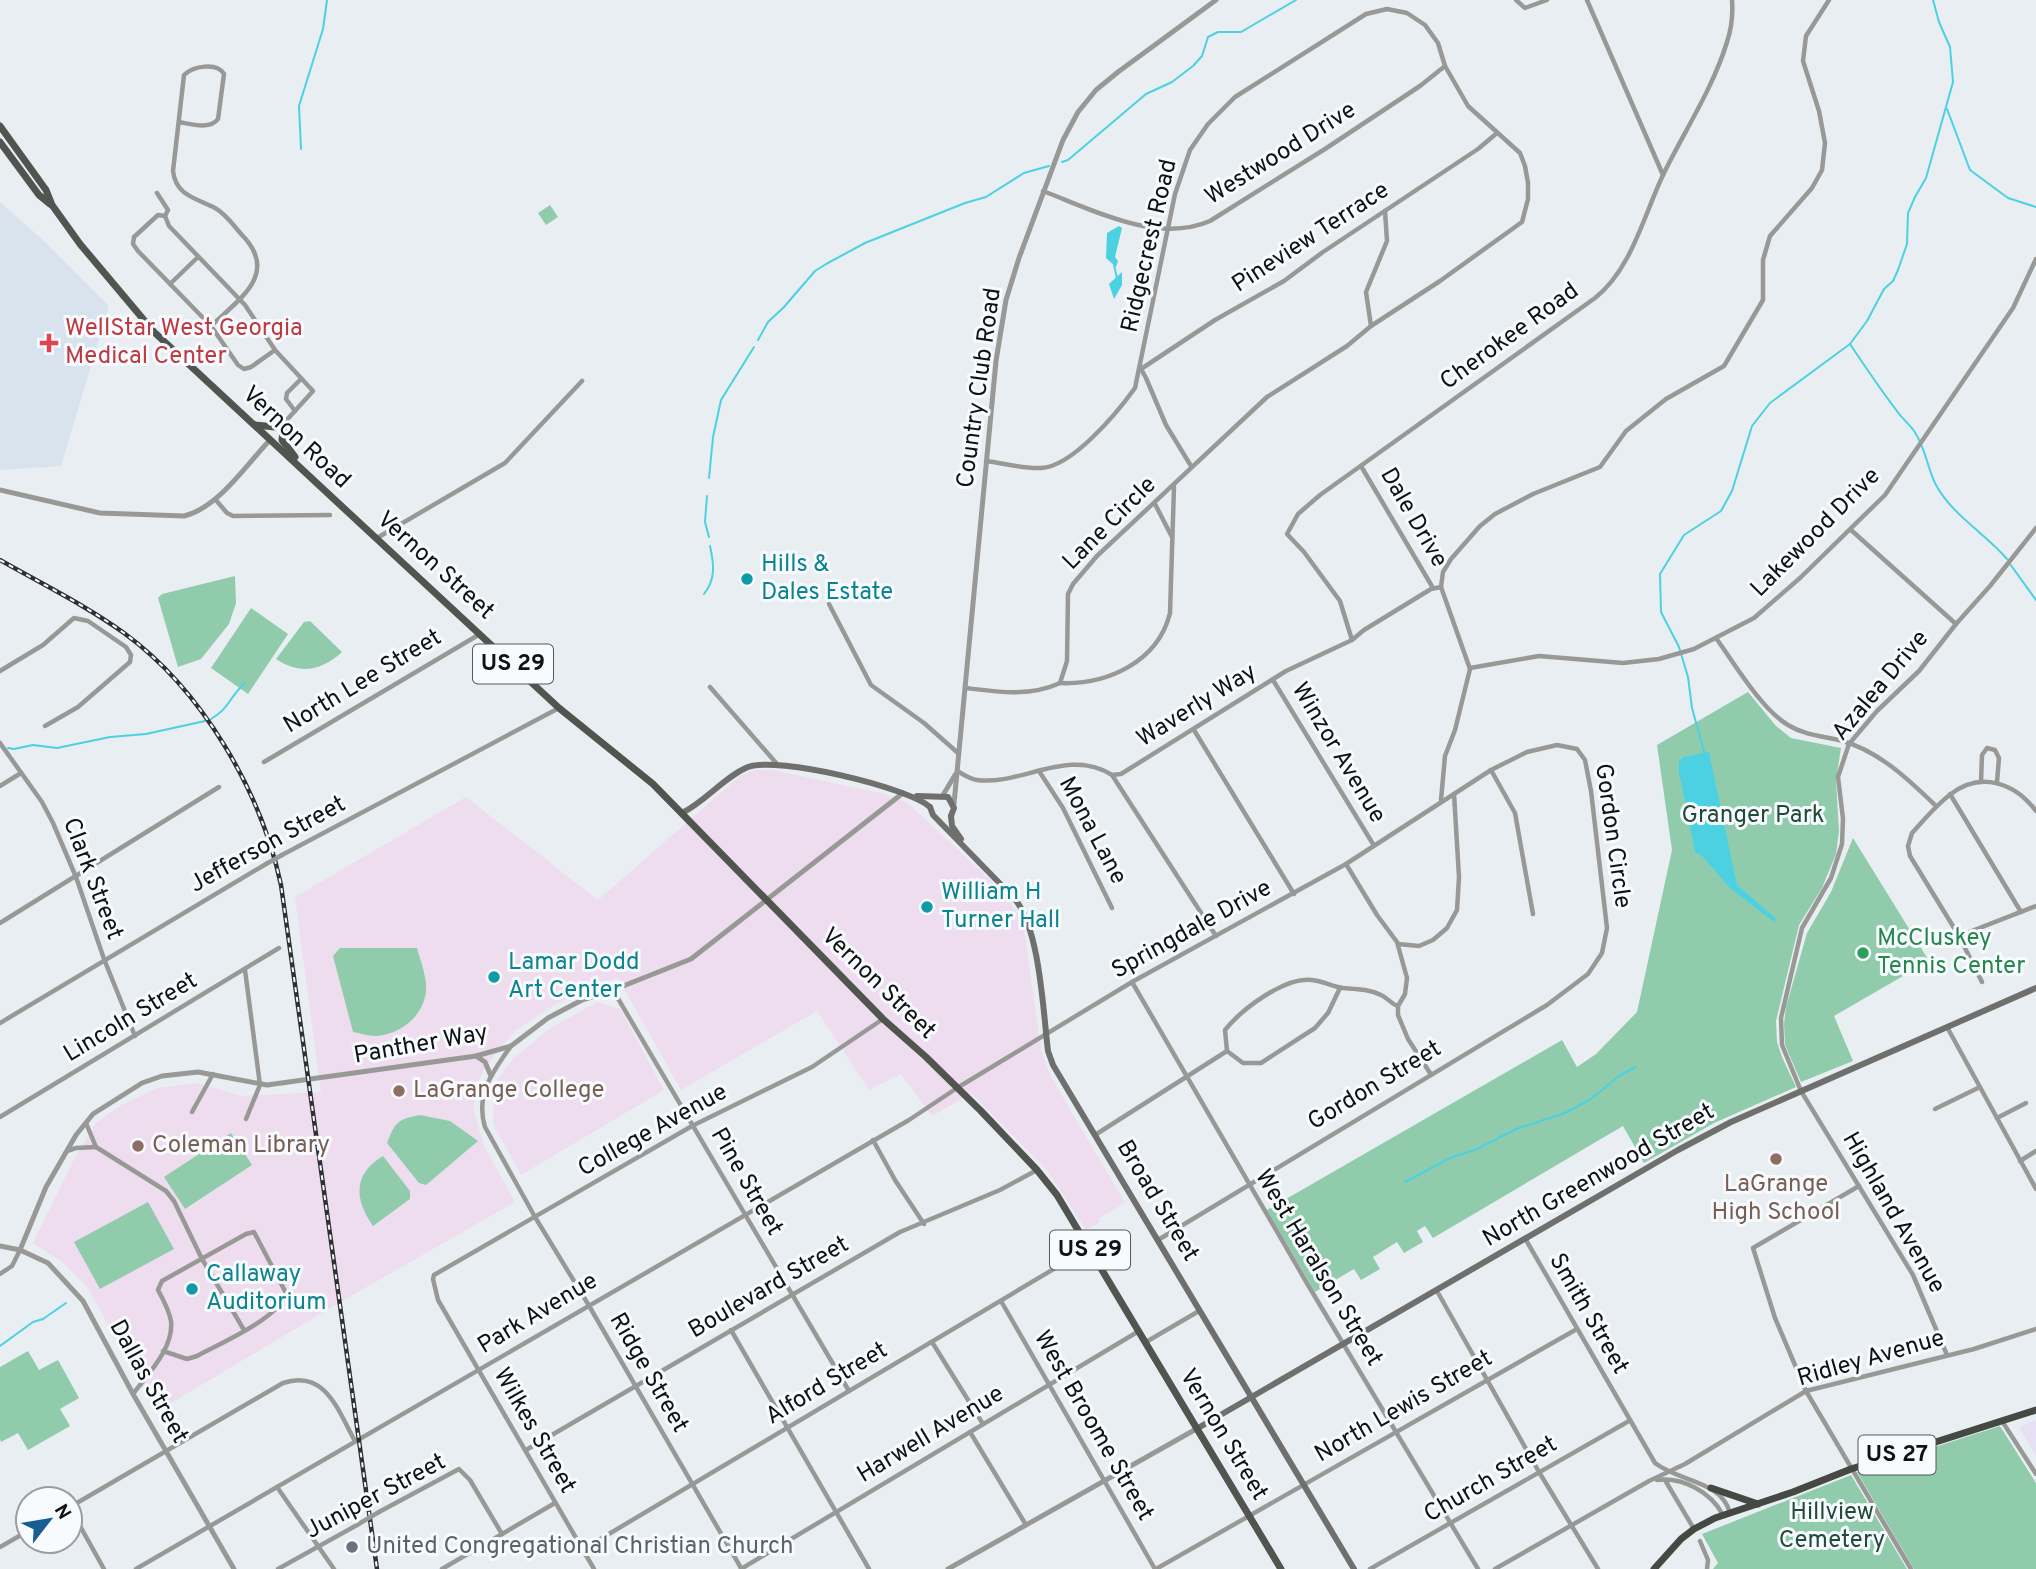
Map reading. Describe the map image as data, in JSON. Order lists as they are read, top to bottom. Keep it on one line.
{"streets":{"highway":["US 27"],"main road":["Vernon Road","Vernon Street","US 29","North Greenwood Street","Broad Street"],"street":["Westwood Drive","Pineview Terrace","Ridgecrest Road","Cherokee Road","Country Club Road","Dale Drive","Lane Circle","Lakewood Drive","North Lee Street","Azalea Drive","Waverly Way","Winzor Avenue","Mona Lane","Gordon Circle","Jefferson Street","Clark Street","Springdale Drive","Lincoln Street","Panther Way","Gordon Street","College Avenue","Pine Street","Highland Avenue","West Haralson Street","Boulevard Street","Park Avenue","Smith Street","Ridley Avenue","Ridge Street","Dallas Street","Alford Street","North Lewis Street","West Broome Street","Wilkes Street","Harwell Avenue","Church Street","Juniper Street"]},"crossings":[["Westwood Drive","Ridgecrest Road"],["Westwood Drive","Country Club Road"],["Pineview Terrace","Ridgecrest Road"],["Ridgecrest Road","Country Club Road"],["Ridgecrest Road","Lane Circle"],["Cherokee Road","Dale Drive"],["Cherokee Road","Waverly Way"],["Country Club Road","Broad Street"],["Vernon Road","Vernon Street"],["Dale Drive","Waverly Way"],["Vernon Street","North Lee Street"],["Vernon Street","Jefferson Street"],["Vernon Street","Springdale Drive"],["Vernon Street","Panther Way"],["Vernon Street","College Avenue"],["Vernon Street","North Greenwood Street"],["Vernon Street","Boulevard Street"],["Vernon Street","Park Avenue"],["Vernon Street","Alford Street"],["Vernon Street","North Lewis Street"],["Vernon Street","Harwell Avenue"],["Azalea Drive","North Greenwood Street"],["Azalea Drive","Highland Avenue"],["Waverly Way","Winzor Avenue"],["Winzor Avenue","Springdale Drive"],["Gordon Circle","Springdale Drive"],["Gordon Circle","Gordon Street"],["Jefferson Street","Clark Street"],["Clark Street","Lincoln Street"],["Springdale Drive","Broad Street"],["Springdale Drive","West Haralson Street"],["Springdale Drive","Park Avenue"],["Panther Way","Pine Street"],["Panther Way","Ridge Street"],["Panther Way","Dallas Street"],["Gordon Street","Broad Street"],["Gordon Street","West Haralson Street"],["College Avenue","Pine Street"],["College Avenue","Ridge Street"],["College Avenue","Wilkes Street"],["North Greenwood Street","Broad Street"],["North Greenwood Street","Highland Avenue"],["North Greenwood Street","West Haralson Street"],["North Greenwood Street","Smith Street"],["Pine Street","Boulevard Street"],["Pine Street","Park Avenue"],["Pine Street","Alford Street"],["Broad Street","North Lewis Street"],["Highland Avenue","Ridley Avenue"],["West Haralson Street","North Lewis Street"],["West Haralson Street","Church Street"],["Boulevard Street","Ridge Street"],["Boulevard Street","Wilkes Street"],["Park Avenue","Ridge Street"],["Park Avenue","Dallas Street"],["Park Avenue","Wilkes Street"],["Smith Street","Ridley Avenue"],["Smith Street","North Lewis Street"],["Smith Street","Church Street"],["Ridge Street","Alford Street"],["Ridge Street","Harwell Avenue"],["Alford Street","West Broome Street"],["Alford Street","Wilkes Street"],["North Lewis Street","West Broome Street"],["West Broome Street","Harwell Avenue"]],"parks":["Granger Park","Hillview Cemetery"],"places":{"health":["WellStar West Georgia Medical Center"],"other":["Hills & Dales Estate","William H Turner Hall","McCluskey Tennis Center","Lamar Dodd Art Center","LaGrange College","Coleman Library","LaGrange High School","Callaway Auditorium","United Congregational Christian Church"]},"north":"top right"}
